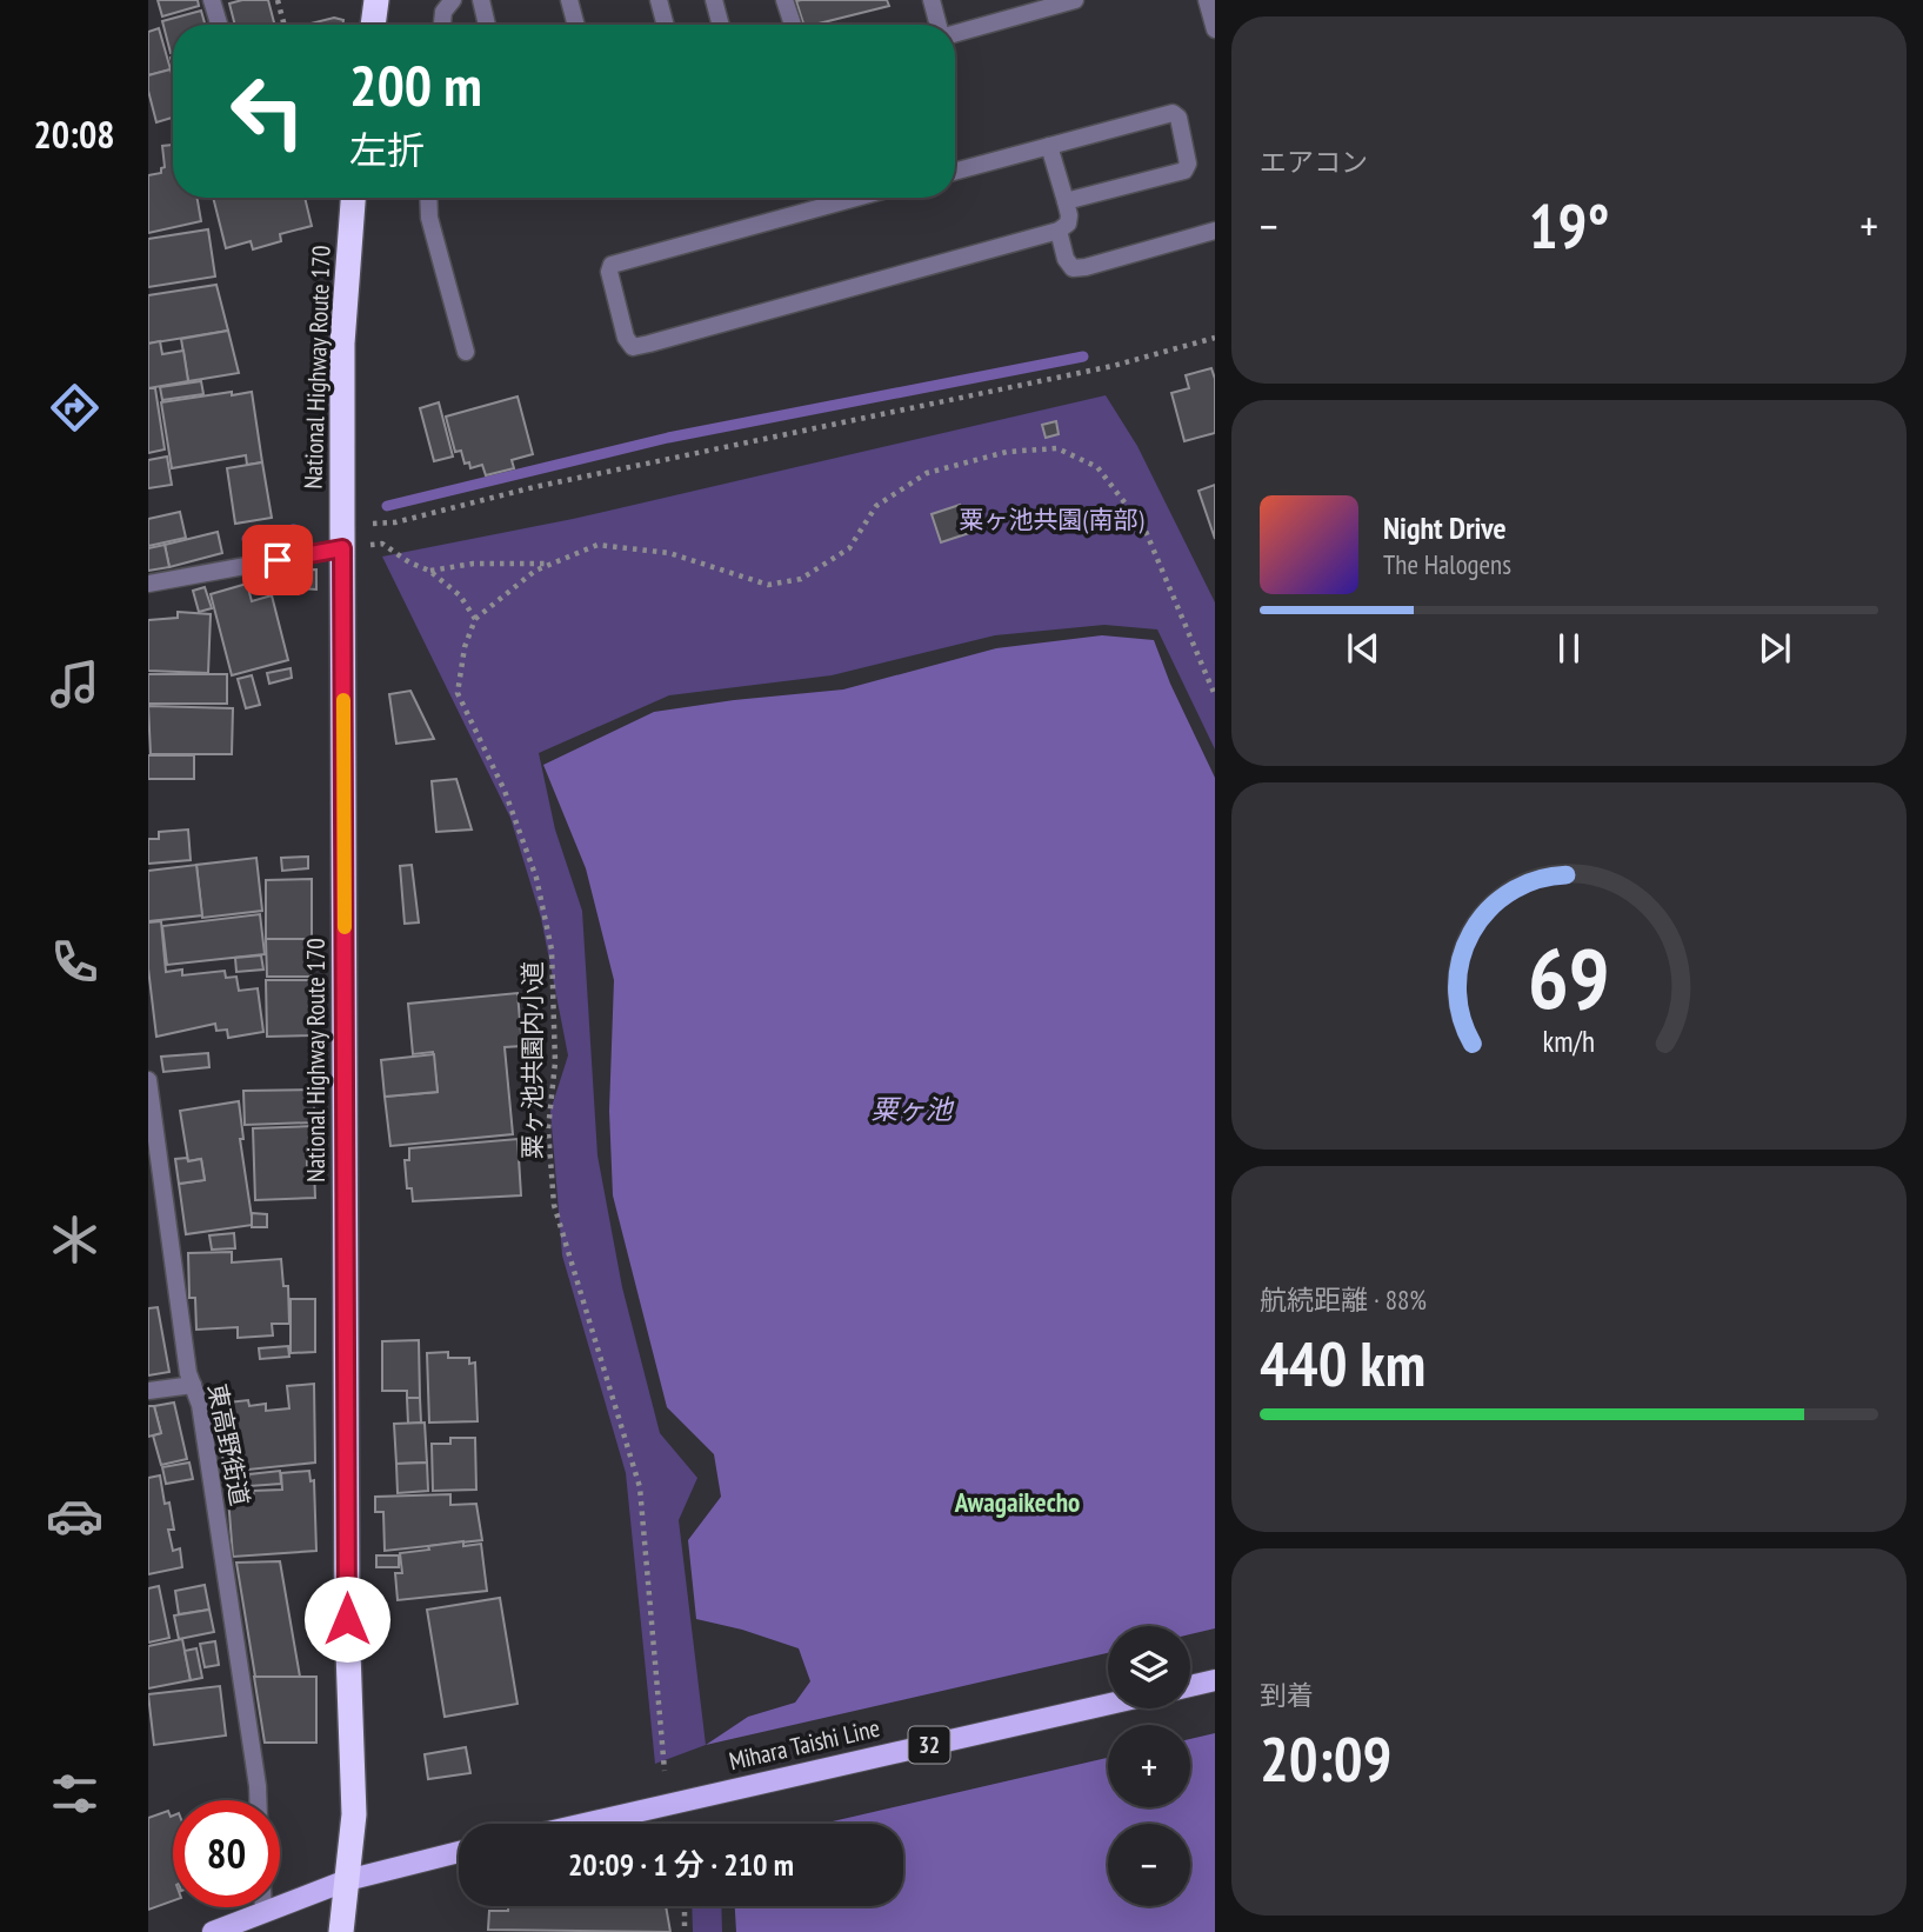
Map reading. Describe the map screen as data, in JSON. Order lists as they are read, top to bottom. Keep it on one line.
{"streets":{"highway":["National Highway Route 170"],"main road":["Mihara Taishi Line","32"],"street":["東高野街道"],"path":["粟ヶ池共園内小道"]},"districts":["Awagaikecho"],"water":["粟ヶ池"],"parks":["粟ヶ池共園(南部)"],"page":{"tabs":"20:08","tile":["エアコン",["航続距離 · 88%","440 km"],["到着","20:09"]],"turn":["200 m","左折"],"heat":["−","19°","+"],"song":["Night Drive","The Halogens"],"map_buttons":["+","−"],"limit":"80","trip":"20:09 · 1 分 · 210 m","gauge":["69","km/h"]}}
